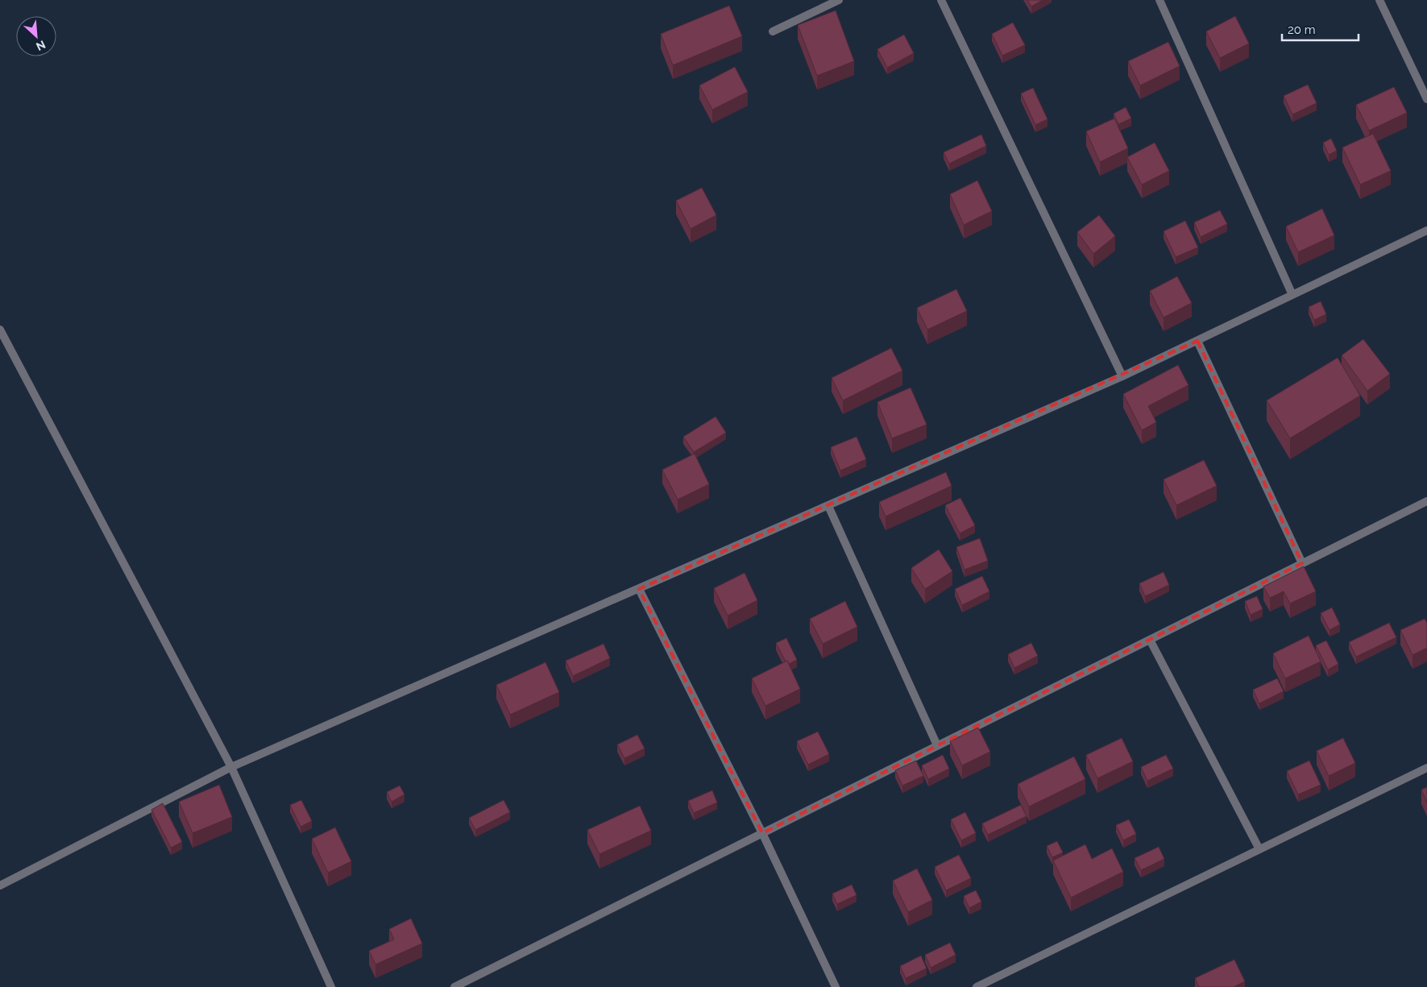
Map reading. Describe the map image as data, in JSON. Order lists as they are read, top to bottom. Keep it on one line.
{"scale_bar":"20 m","north":"bottom right"}
